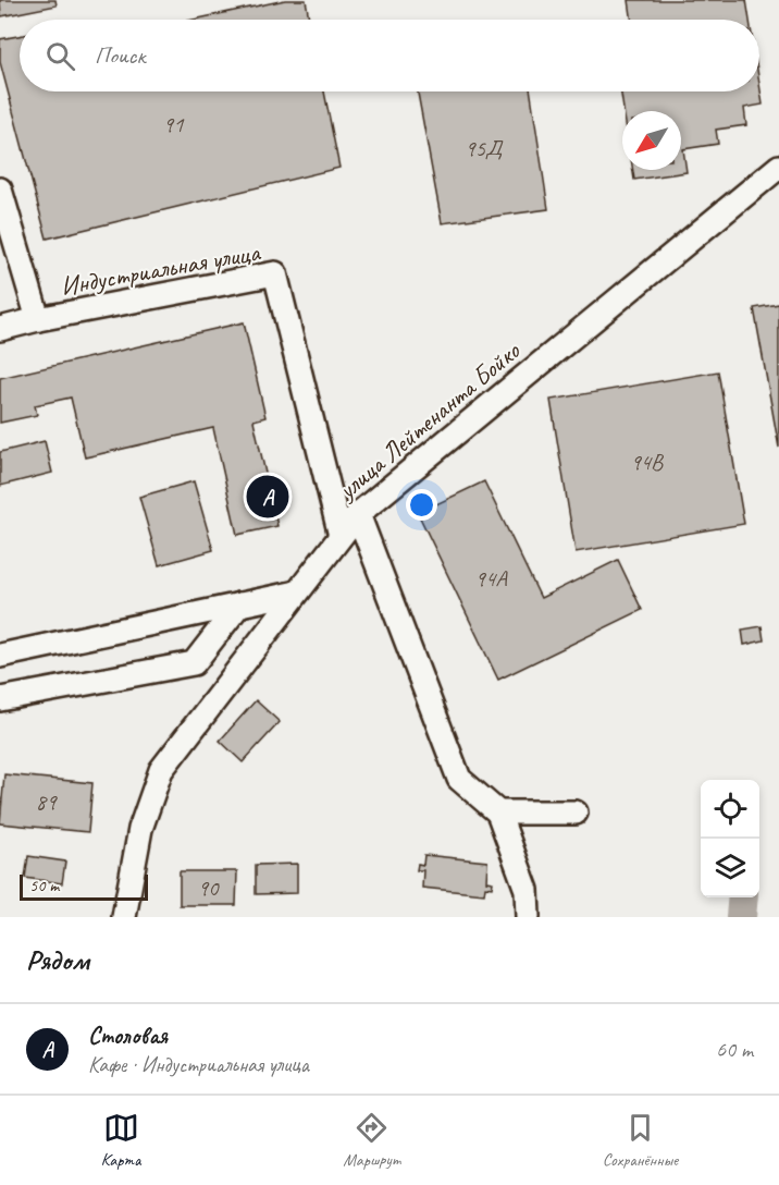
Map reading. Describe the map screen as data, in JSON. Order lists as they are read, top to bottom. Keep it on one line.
{"streets":{"street":["Индустриальная улица","улица Лейтенанта Бойко"]},"crossings":[["Индустриальная улица","улица Лейтенанта Бойко"]],"house_numbers":["91","95Д","94В","94А","89","90"],"scale_bar":"50 m","north":"bottom left","page":{"search":"Поиск","pins":"A","scale":"50 m","heading":"Рядом","list":[{"mark":"A","name":"Столовая","note":"Кафе · Индустриальная улица","value":"60 m"}],"nav":["Карта","Маршрут","Сохранённые"]}}
